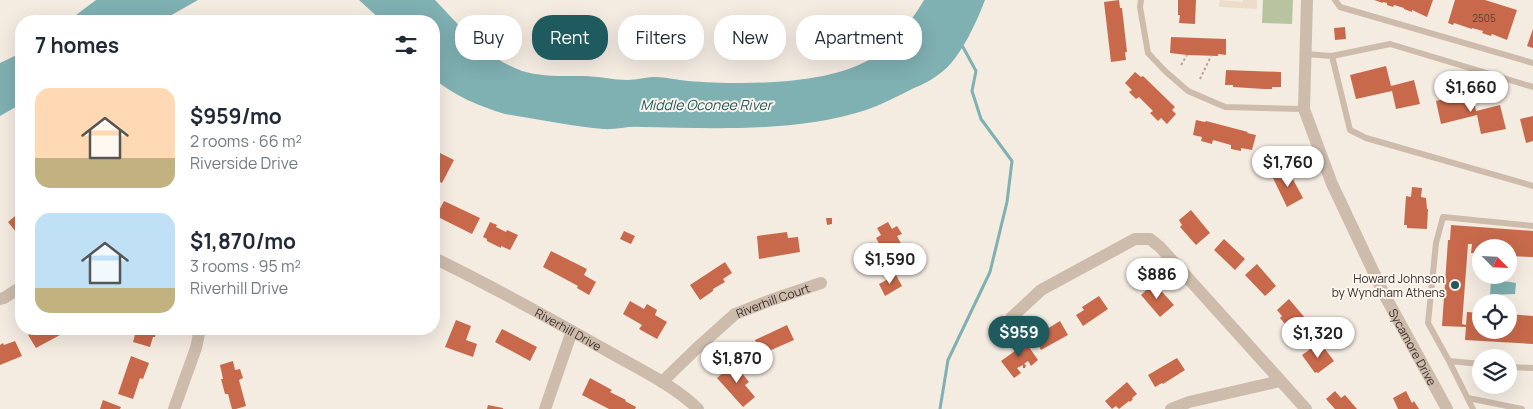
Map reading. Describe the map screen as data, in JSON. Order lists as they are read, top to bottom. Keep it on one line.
{"streets":{"street":["Riverhill Court","Riverhill Drive","Sycamore Drive"]},"crossings":[["Riverhill Court","Riverhill Drive"]],"water":["Middle Oconee River"],"places":["Howard Johnson by Wyndham Athens"],"house_numbers":["2505"],"north":"bottom right","page":{"chip":["Buy","Rent","Filters","New","Apartment"],"heading":"7 homes","price":["$1,660","$1,760","$1,590","$886","$959","$1,320","$1,870"],"list":[{"name":"$959/mo","note":"2 rooms · 66 m² · Riverside Drive"},{"name":"$1,870/mo","note":"3 rooms · 95 m² · Riverhill Drive"}]}}
